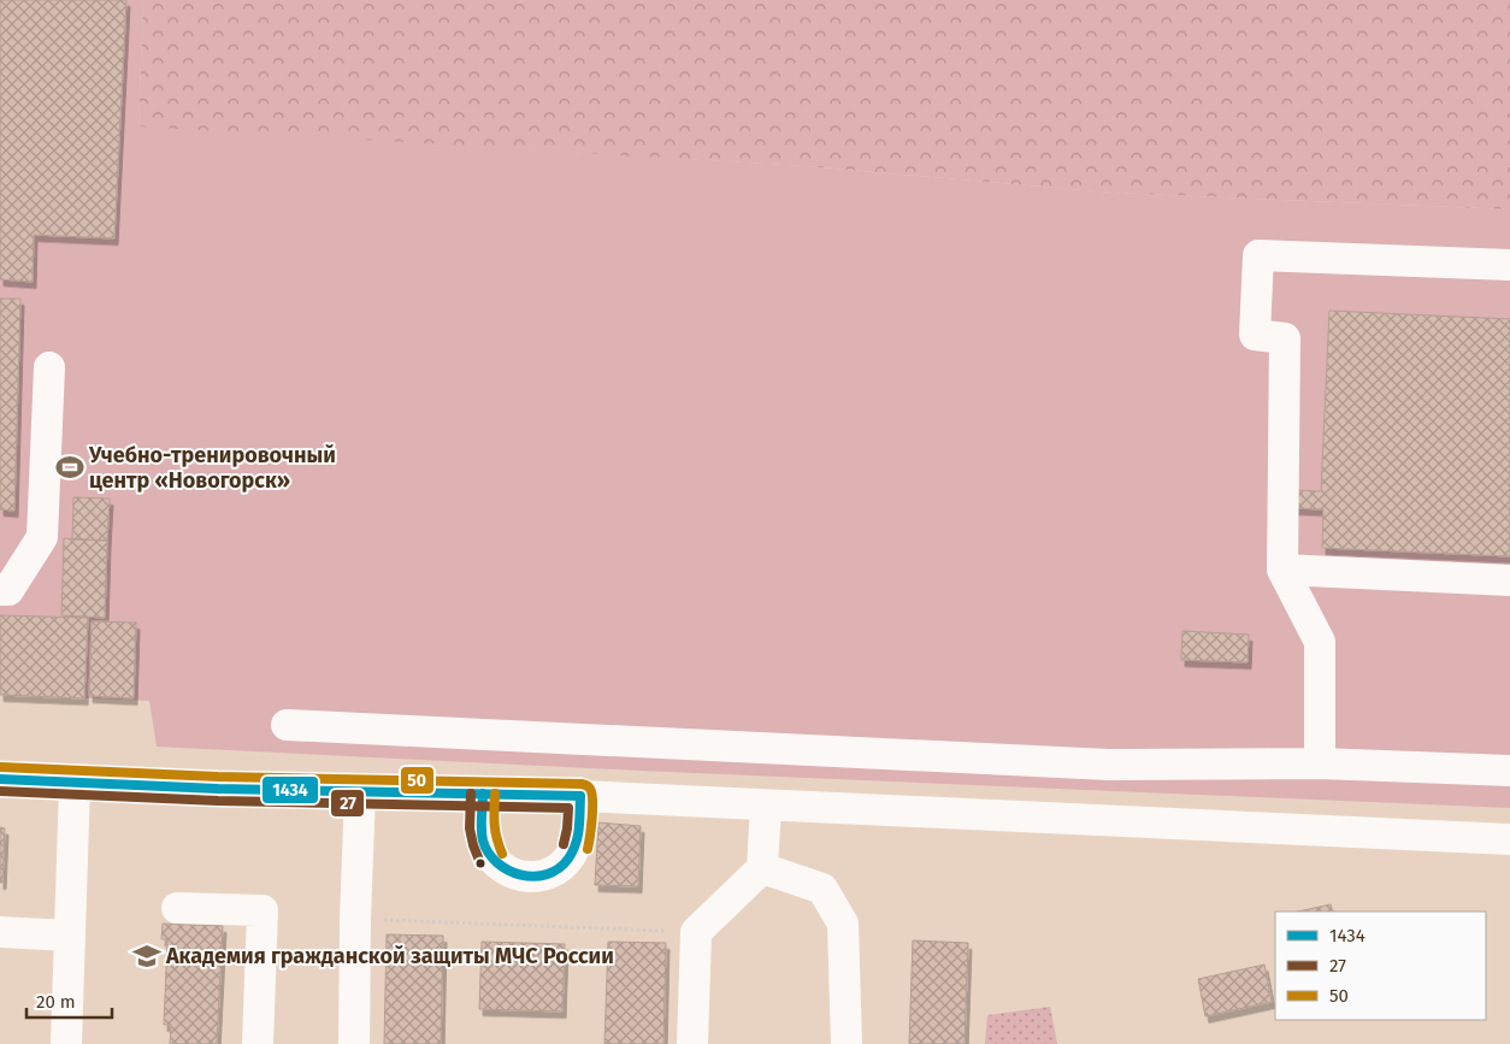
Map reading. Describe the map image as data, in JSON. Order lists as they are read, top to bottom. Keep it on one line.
{"places":{"sports":["Учебно-тренировочный центр «Новогорск»"],"school or university":["Академия гражданской защиты МЧС России"]},"lines":["transit line 50","transit line 1434","transit line 27"],"legend":["1434","27","50"],"scale_bar":"20 m"}
